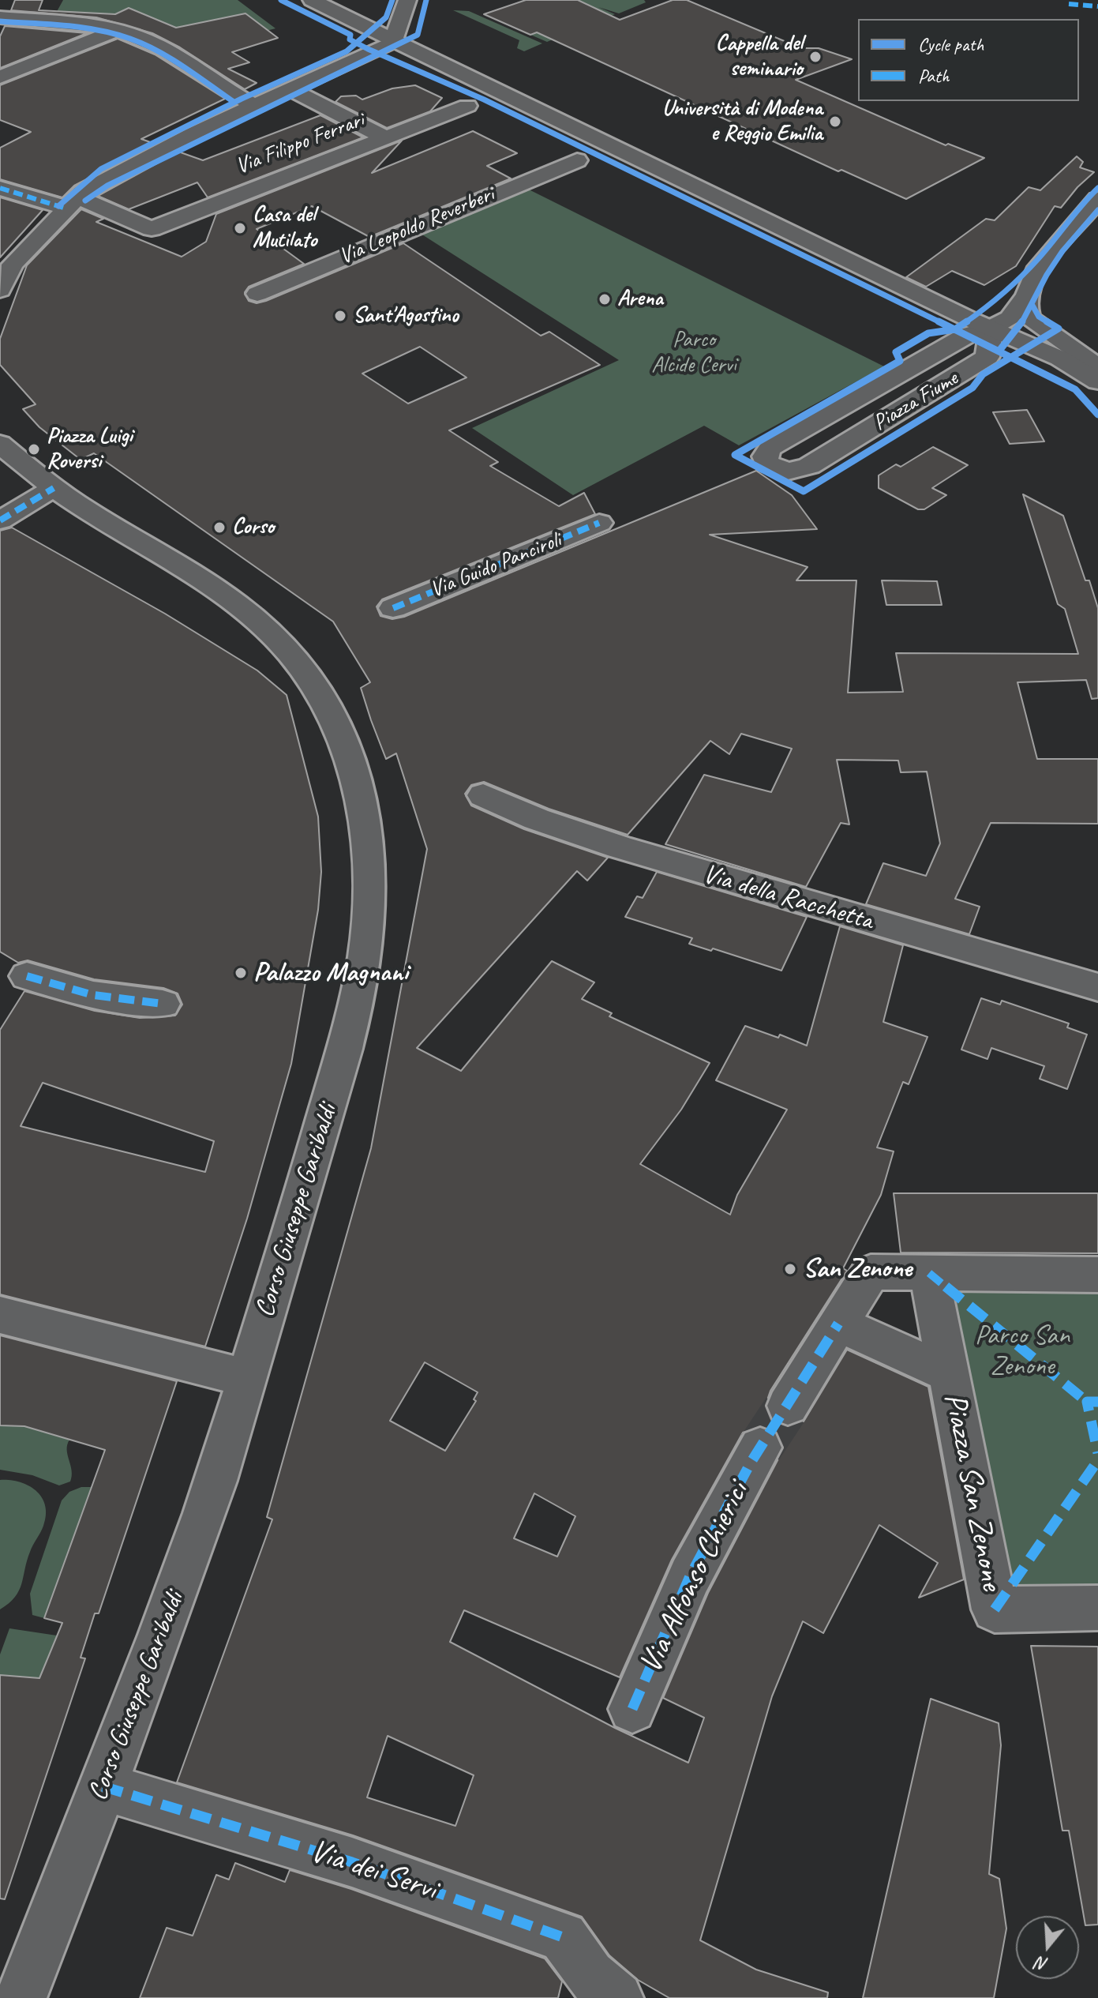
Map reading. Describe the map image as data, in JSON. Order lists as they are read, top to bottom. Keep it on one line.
{"streets":{"street":["Via Filippo Ferrari","Via Leopoldo Reverberi","Piazza Fiume","Via Guido Panciroli","Via della Racchetta","Corso Giuseppe Garibaldi","Piazza San Zenone","Via Alfonso Chierici","Via dei Servi"]},"crossings":[["Corso Giuseppe Garibaldi","Via dei Servi"]],"parks":["Parco Alcide Cervi","Parco San Zenone"],"places":["Cappella del seminario","Università di Modena e Reggio Emilia","Casa del Mutilato","Arena","Sant'Agostino","Piazza Luigi Roversi","Corso","Palazzo Magnani","San Zenone"],"legend":["Cycle path","Path"],"north":"bottom"}
